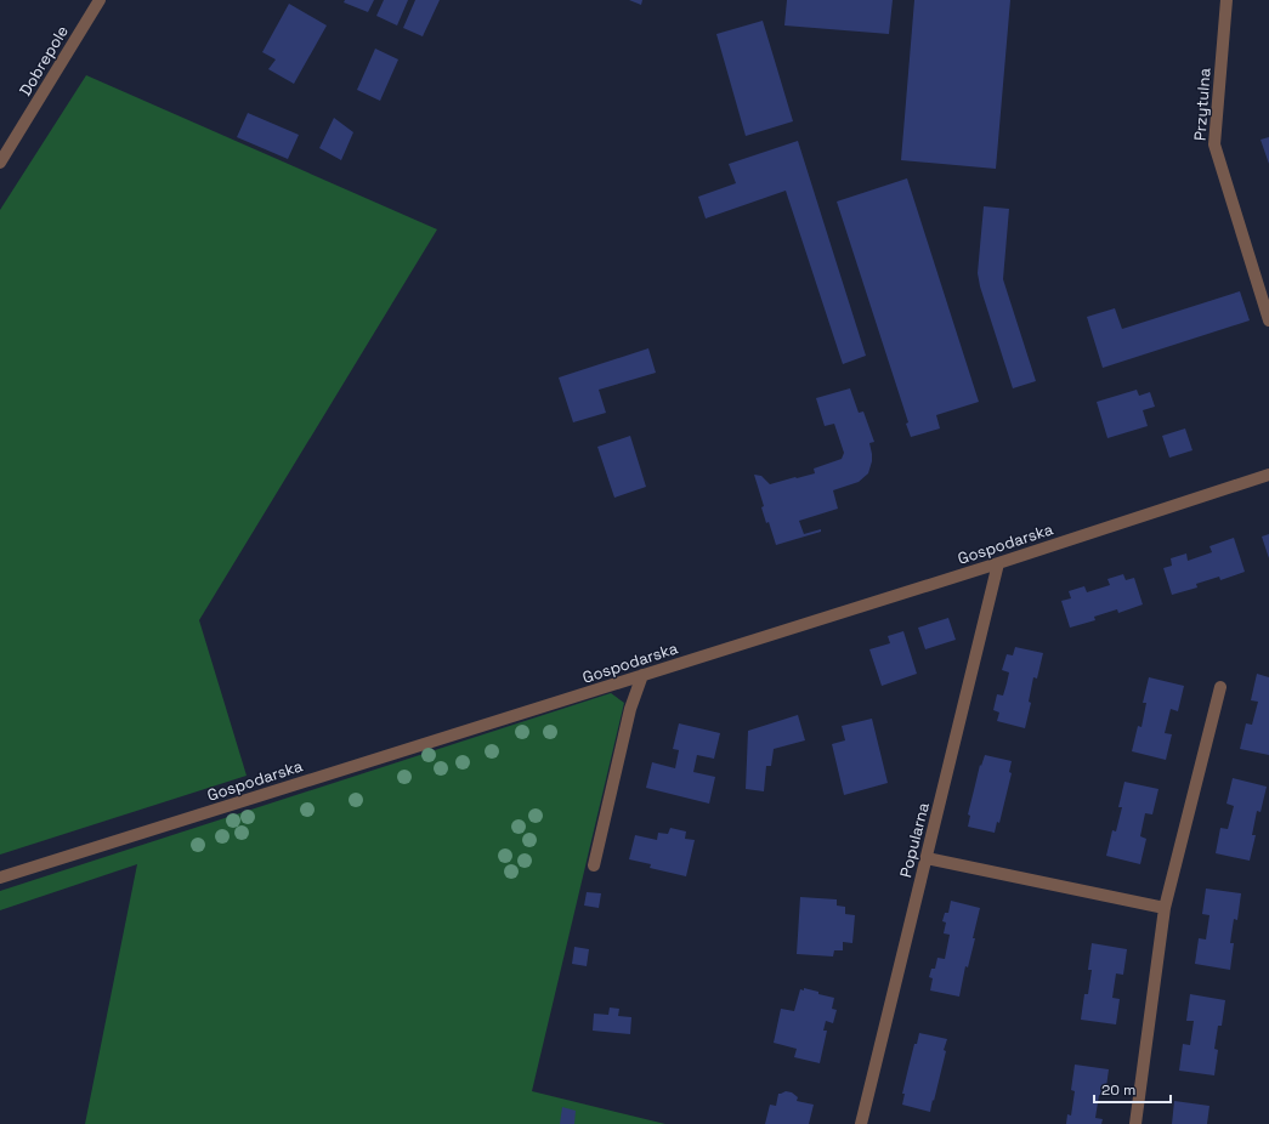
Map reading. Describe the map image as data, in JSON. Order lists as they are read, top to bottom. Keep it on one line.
{"streets":{"street":["Dobrepole","Przytulna","Gospodarska","Popularna"]},"crossings":[["Gospodarska","Popularna"]],"scale_bar":"20 m"}
